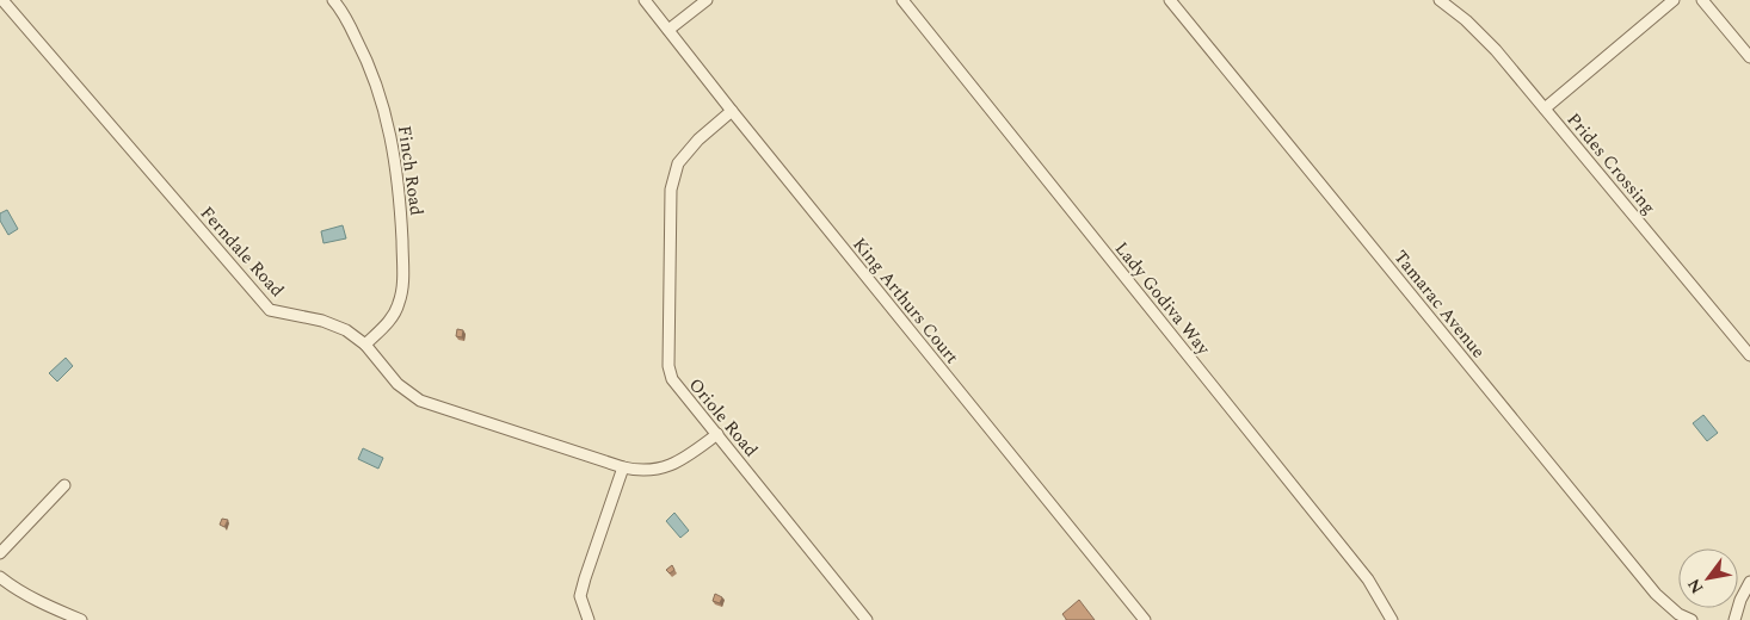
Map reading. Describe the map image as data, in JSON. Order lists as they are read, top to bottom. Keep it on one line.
{"streets":{"street":["Prides Crossing","Finch Road","Ferndale Road","Lady Godiva Way","King Arthurs Court","Tamarac Avenue","Oriole Road"]},"crossings":[["Finch Road","Ferndale Road"],["Ferndale Road","Oriole Road"],["King Arthurs Court","Oriole Road"]],"north":"bottom left"}
